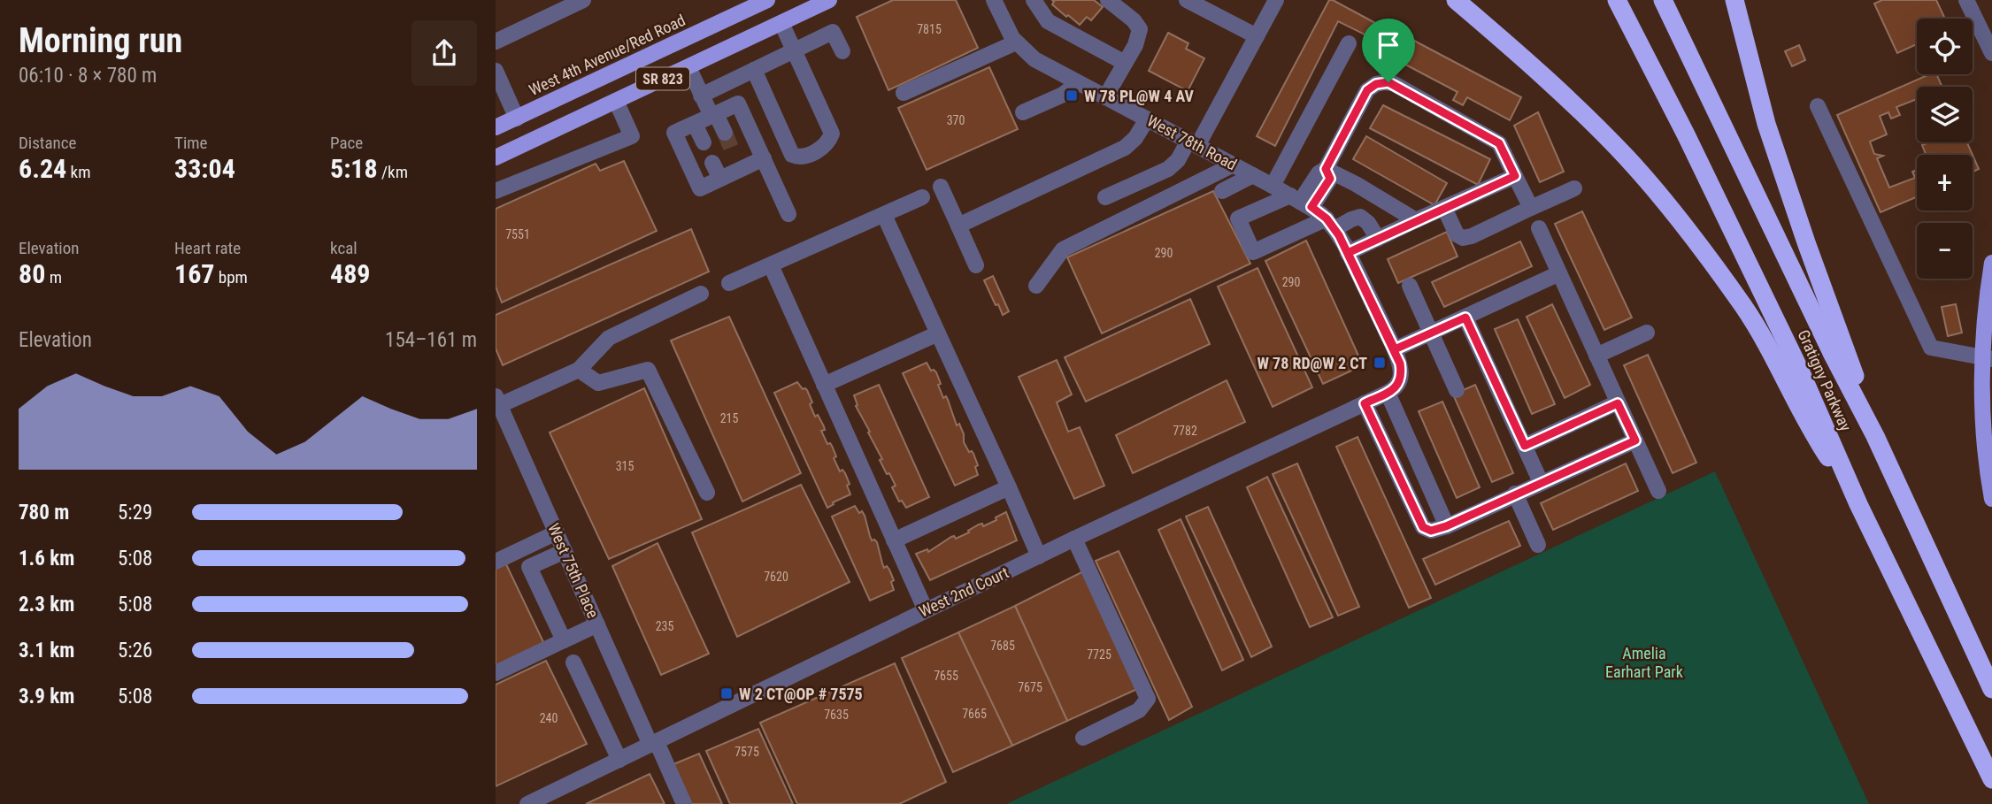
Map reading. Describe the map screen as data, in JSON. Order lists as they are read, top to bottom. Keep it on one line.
{"streets":{"highway":["Gratigny Parkway"],"main road":["West 4th Avenue/Red Road","SR 823"],"street":["West 78th Road","West 75th Place","West 2nd Court"]},"crossings":[["West 75th Place","West 2nd Court"]],"parks":["Amelia Earhart Park"],"places":{"transit":["W 78 PL@W 4 AV","W 78 RD@W 2 CT","W 2 CT@OP # 7575"]},"house_numbers":["7815","370","7551","290","290","215","7782","315","7620","235","7685","7725","7655","7675","7665","7635","240","7575"],"page":{"heading":["Morning run","06:10 · 8 × 780 m"],"map_buttons":["+","−"],"stats":[["Distance","6.24 km"],["Time","33:04"],["Pace","5:18 /km"],["Elevation","80 m"],["Heart rate","167 bpm"],["kcal","489"]],"chart":["Elevation","154–161 m"],"list":[{"name":"780 m","note":"5:29"},{"name":"1.6 km","note":"5:08"},{"name":"2.3 km","note":"5:08"},{"name":"3.1 km","note":"5:26"},{"name":"3.9 km","note":"5:08"}]}}
